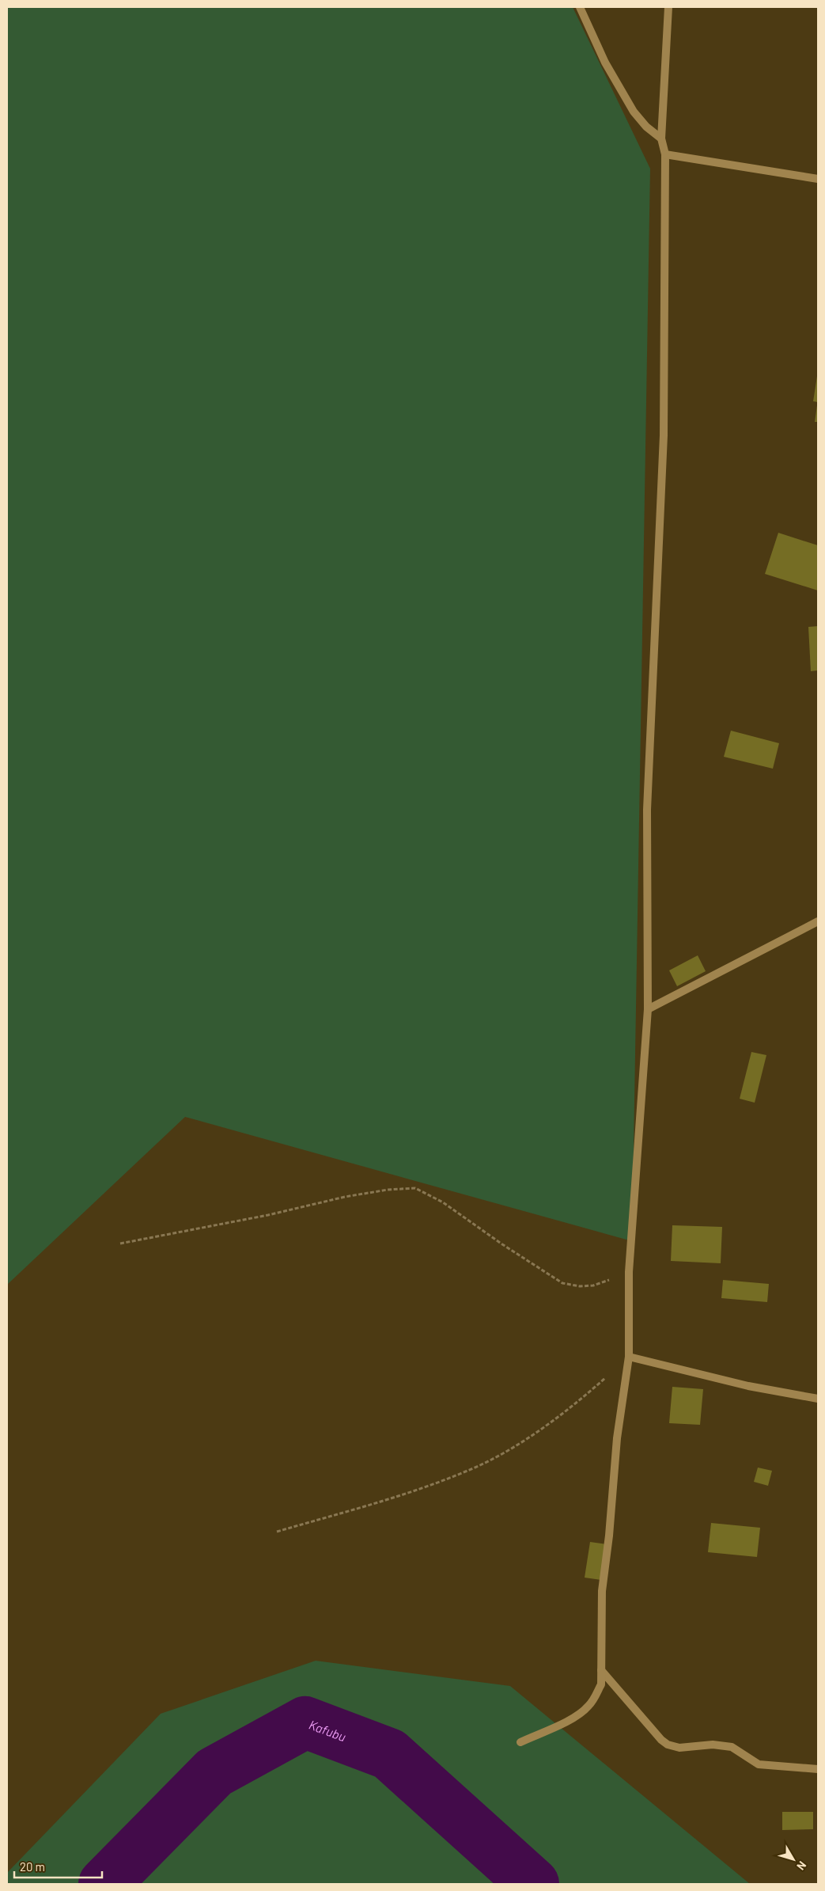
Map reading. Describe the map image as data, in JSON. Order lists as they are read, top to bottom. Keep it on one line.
{"water":["Kafubu"],"scale_bar":"20 m","north":"bottom right"}
